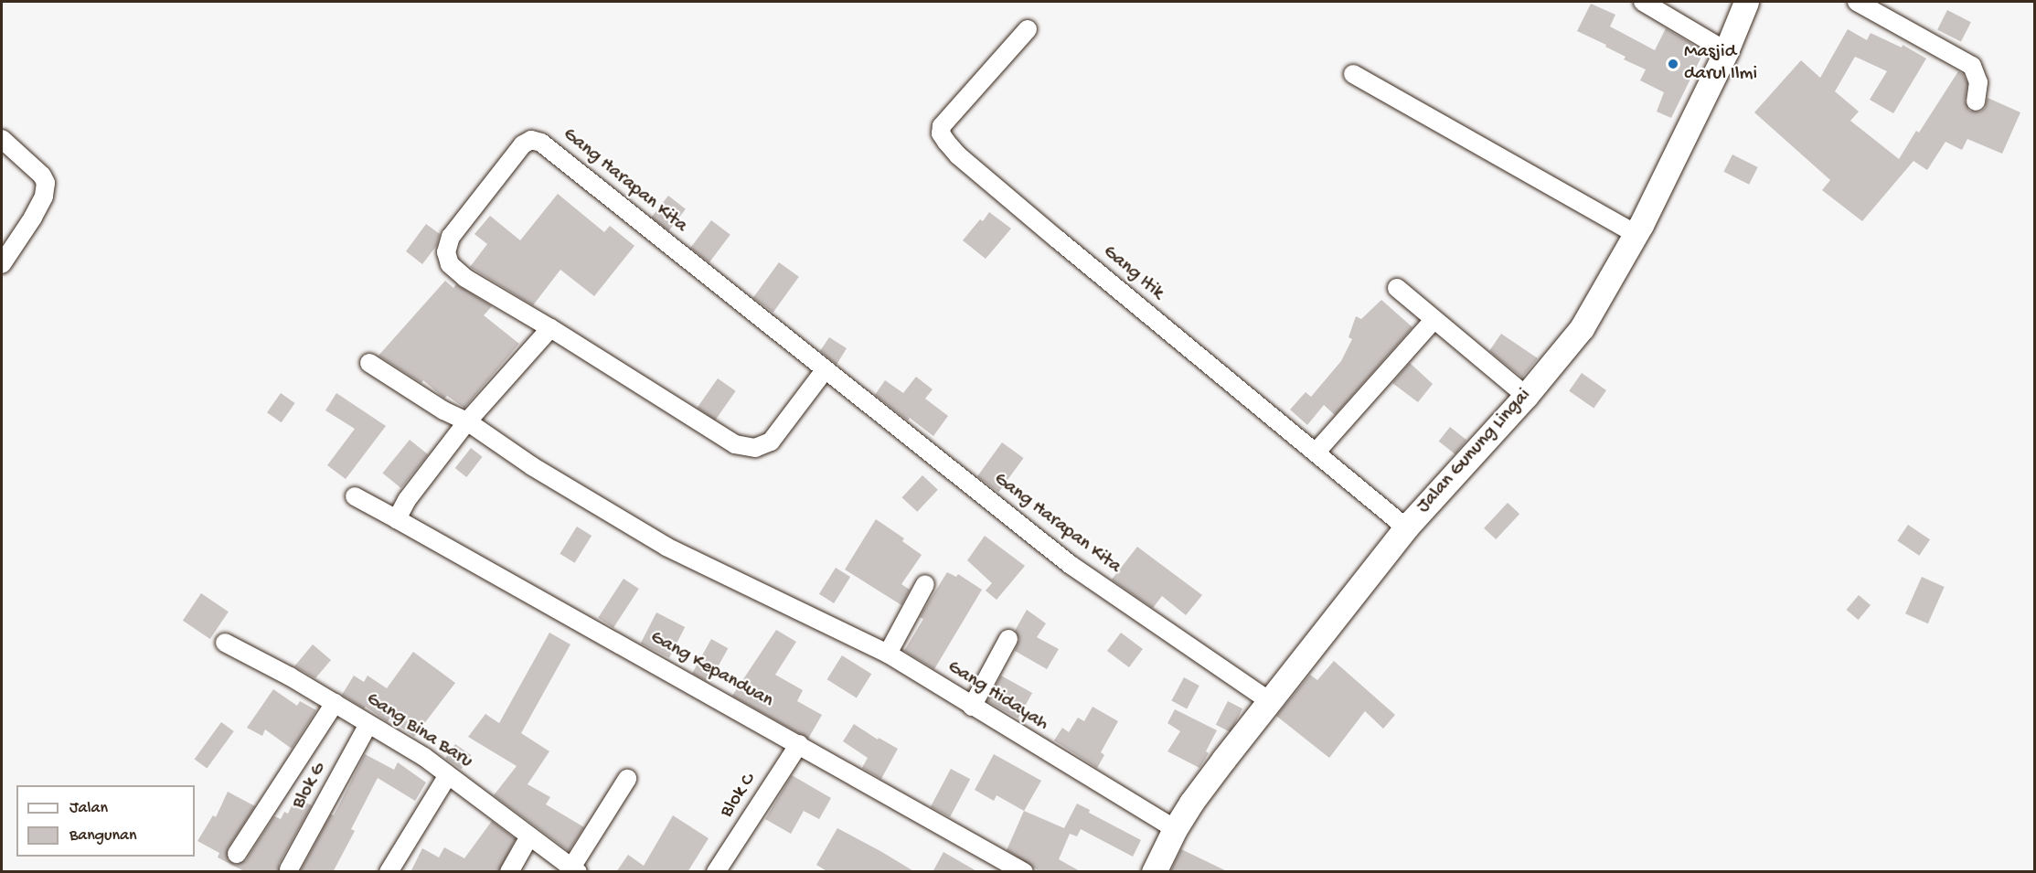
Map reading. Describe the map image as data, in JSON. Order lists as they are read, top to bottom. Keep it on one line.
{"streets":{"street":["Gang Harapan Kita","Gang Itik","Jalan Gunung Lingai","Gang Kepanduan","Gang Hidayah","Gang Bina Baru","Blok G","Blok C"]},"crossings":[["Gang Harapan Kita","Jalan Gunung Lingai"],["Gang Itik","Jalan Gunung Lingai"],["Jalan Gunung Lingai","Gang Hidayah"],["Gang Kepanduan","Blok C"],["Gang Bina Baru","Blok G"]],"places":["Masjid darul Ilmi"],"legend":["Jalan","Bangunan"]}
